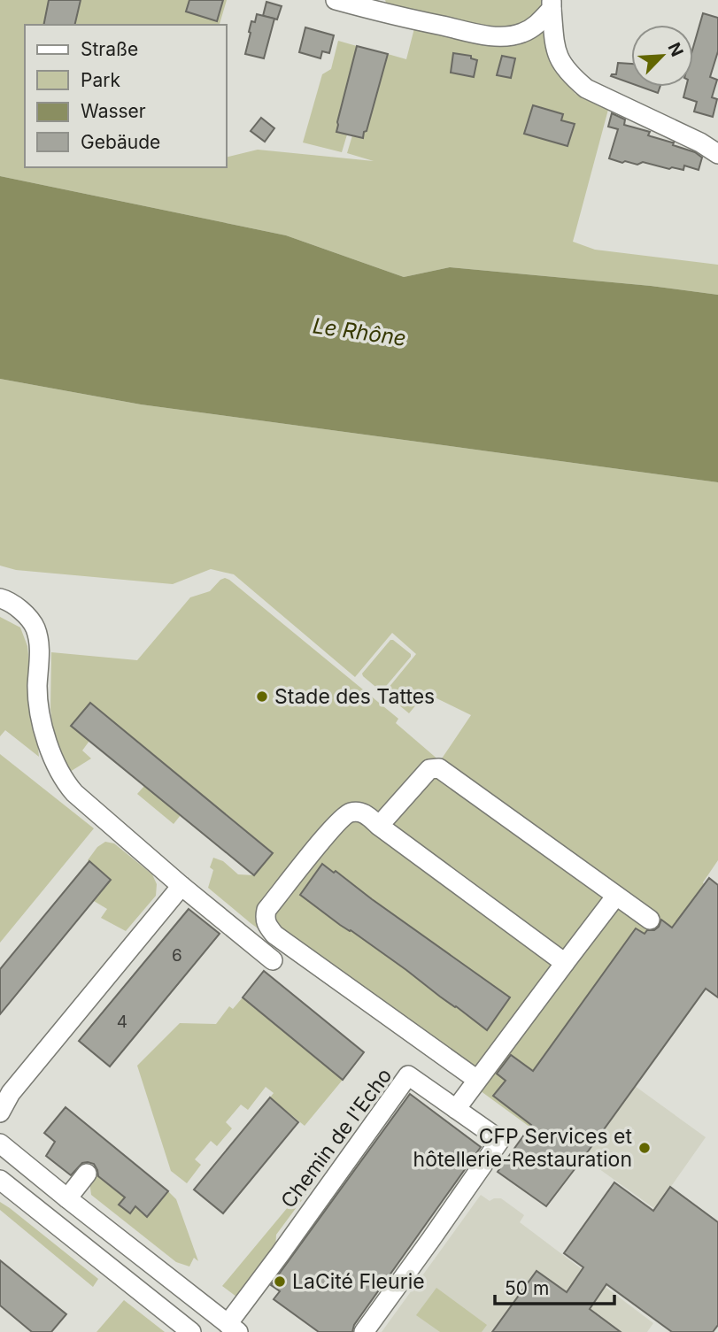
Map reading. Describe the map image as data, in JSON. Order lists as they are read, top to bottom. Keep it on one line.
{"streets":{"street":["Chemin de l'Echo"]},"water":["Le Rhône"],"places":["Stade des Tattes","CFP Services et hôtellerie-Restauration","LaCité Fleurie"],"house_numbers":["6","4"],"legend":["Straße","Park","Wasser","Gebäude"],"scale_bar":"50 m","north":"top right"}
